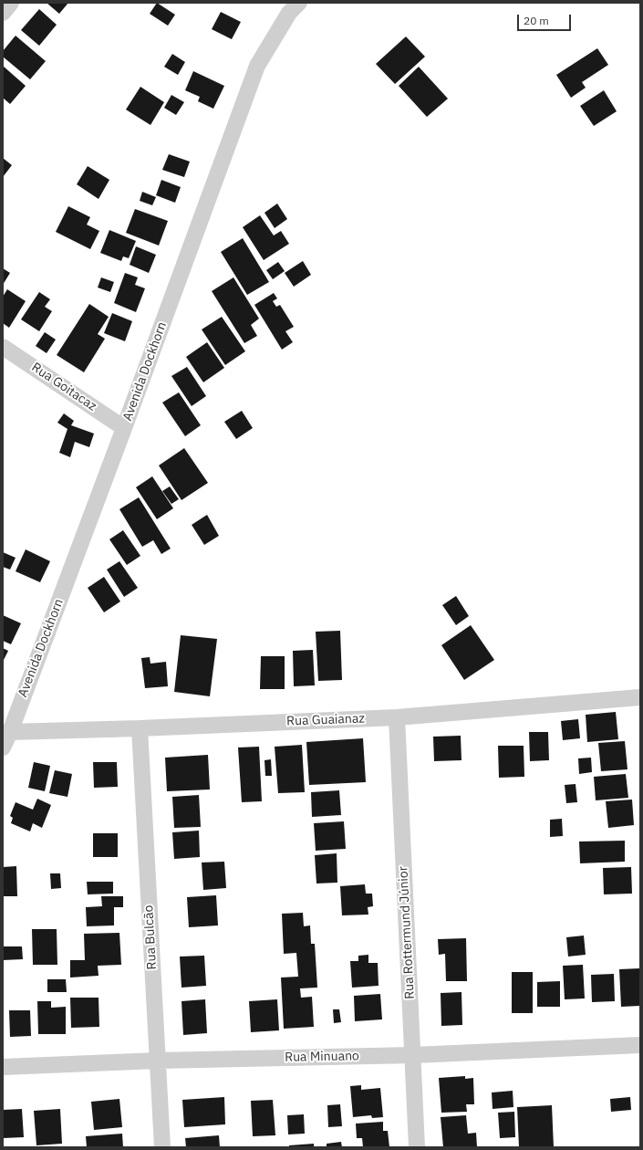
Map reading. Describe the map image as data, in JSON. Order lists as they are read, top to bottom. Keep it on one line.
{"streets":{"street":["Avenida Dockhorn","Rua Goitacaz","Rua Guaianaz","Rua Rottermund Júnior","Rua Bulcão","Rua Minuano"]},"crossings":[["Avenida Dockhorn","Rua Goitacaz"],["Avenida Dockhorn","Rua Guaianaz"],["Rua Guaianaz","Rua Rottermund Júnior"],["Rua Guaianaz","Rua Bulcão"],["Rua Rottermund Júnior","Rua Minuano"],["Rua Bulcão","Rua Minuano"]],"scale_bar":"20 m"}
